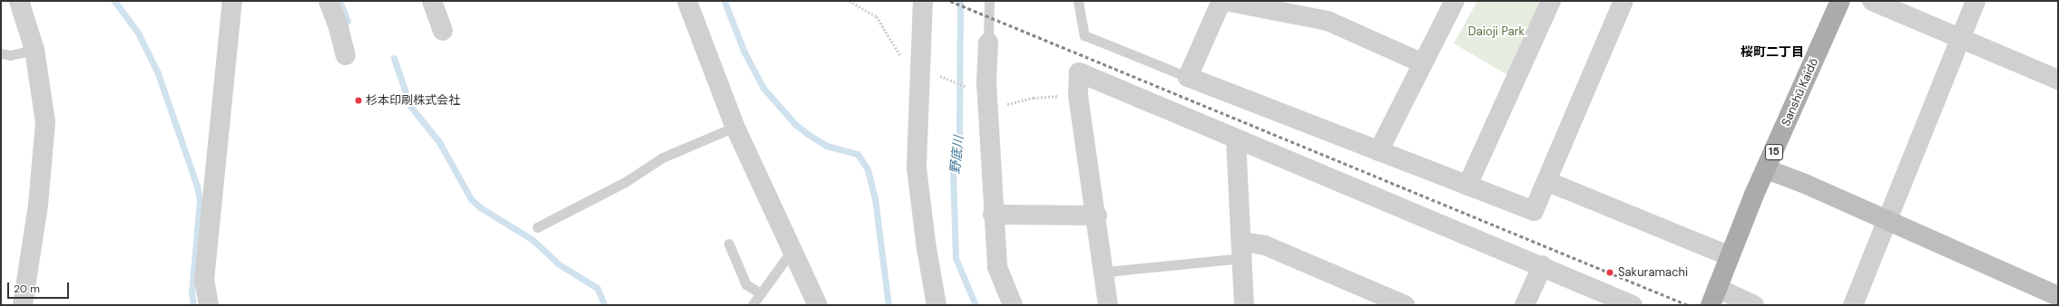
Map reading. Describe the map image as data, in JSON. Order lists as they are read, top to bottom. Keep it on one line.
{"streets":{"main road":["Sanshū Kaidō","15"]},"districts":["桜町二丁目"],"water":["野底川"],"parks":["Daioji Park"],"places":["杉本印刷株式会社","Sakuramachi"],"scale_bar":"20 m"}
